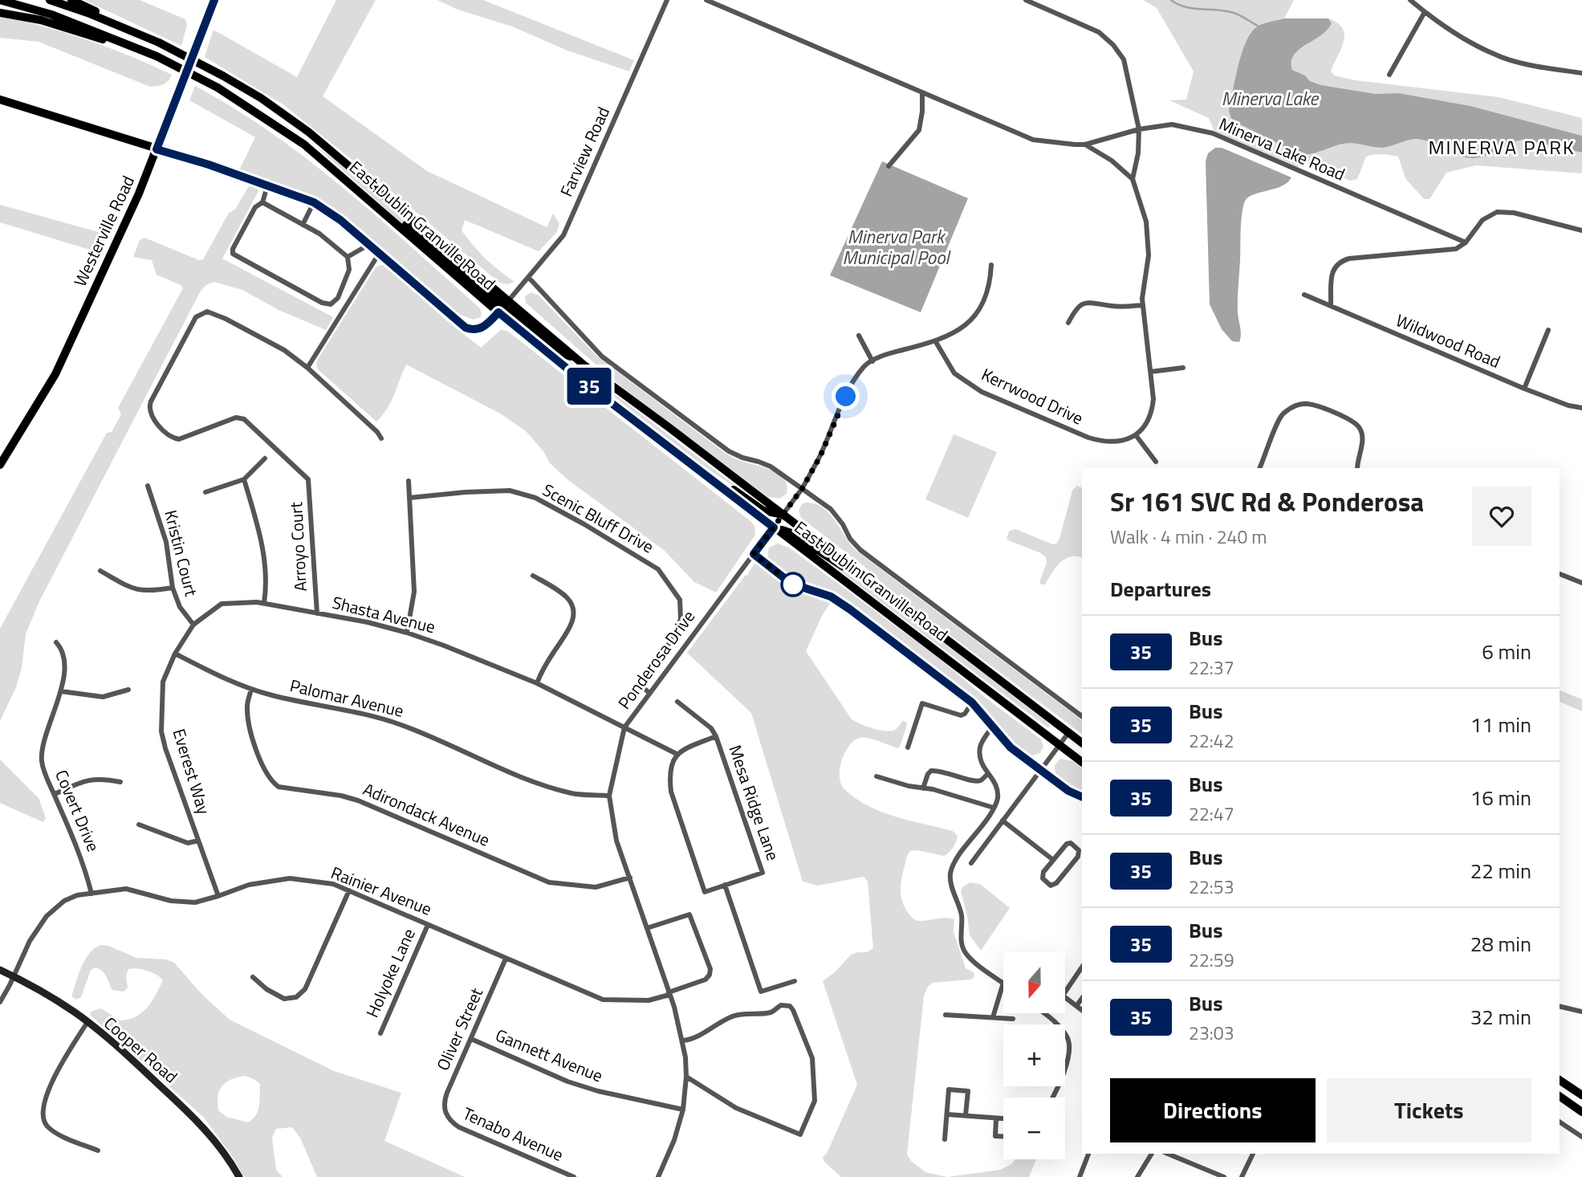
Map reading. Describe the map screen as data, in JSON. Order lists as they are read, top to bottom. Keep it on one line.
{"streets":{"main road":["East Dublin Granville Road","Westerville Road"],"street":["Minerva Lake Road","Farview Road","Wildwood Road","Kerrwood Drive","Scenic Bluff Drive","Arroyo Court","Kristin Court","Shasta Avenue","Ponderosa Drive","Palomar Avenue","Everest Way","Mesa Ridge Lane","Covert Drive","Adirondack Avenue","Rainier Avenue","Holyoke Lane","Oliver Street","Cooper Road","Gannett Avenue","Tenabo Avenue"]},"crossings":[["Farview Road","East Dublin Granville Road"],["East Dublin Granville Road","Ponderosa Drive"],["Kerrwood Drive","Ponderosa Drive"],["Scenic Bluff Drive","Ponderosa Drive"],["Arroyo Court","Shasta Avenue"],["Kristin Court","Shasta Avenue"],["Shasta Avenue","Ponderosa Drive"],["Shasta Avenue","Palomar Avenue"],["Shasta Avenue","Everest Way"],["Shasta Avenue","Mesa Ridge Lane"],["Ponderosa Drive","Palomar Avenue"],["Ponderosa Drive","Adirondack Avenue"],["Ponderosa Drive","Rainier Avenue"],["Ponderosa Drive","Gannett Avenue"],["Palomar Avenue","Everest Way"],["Palomar Avenue","Adirondack Avenue"],["Everest Way","Rainier Avenue"],["Covert Drive","Rainier Avenue"],["Rainier Avenue","Holyoke Lane"],["Rainier Avenue","Oliver Street"],["Rainier Avenue","Cooper Road"],["Oliver Street","Gannett Avenue"],["Oliver Street","Tenabo Avenue"]],"districts":["MINERVA PARK"],"water":["Minerva Lake","Minerva Park Municipal Pool"],"lines":["bus line 35"],"north":"bottom","page":{"on_map":"35","heading":[["Sr 161 SVC Rd & Ponderosa","Walk · 4 min · 240 m"],"Departures"],"list":[{"mark":"35","name":"Bus","note":"22:37","value":"6 min"},{"mark":"35","name":"Bus","note":"22:42","value":"11 min"},{"mark":"35","name":"Bus","note":"22:47","value":"16 min"},{"mark":"35","name":"Bus","note":"22:53","value":"22 min"},{"mark":"35","name":"Bus","note":"22:59","value":"28 min"},{"mark":"35","name":"Bus","note":"23:03","value":"32 min"}],"map_buttons":["+","−"],"buttons":["Directions","Tickets"]}}
